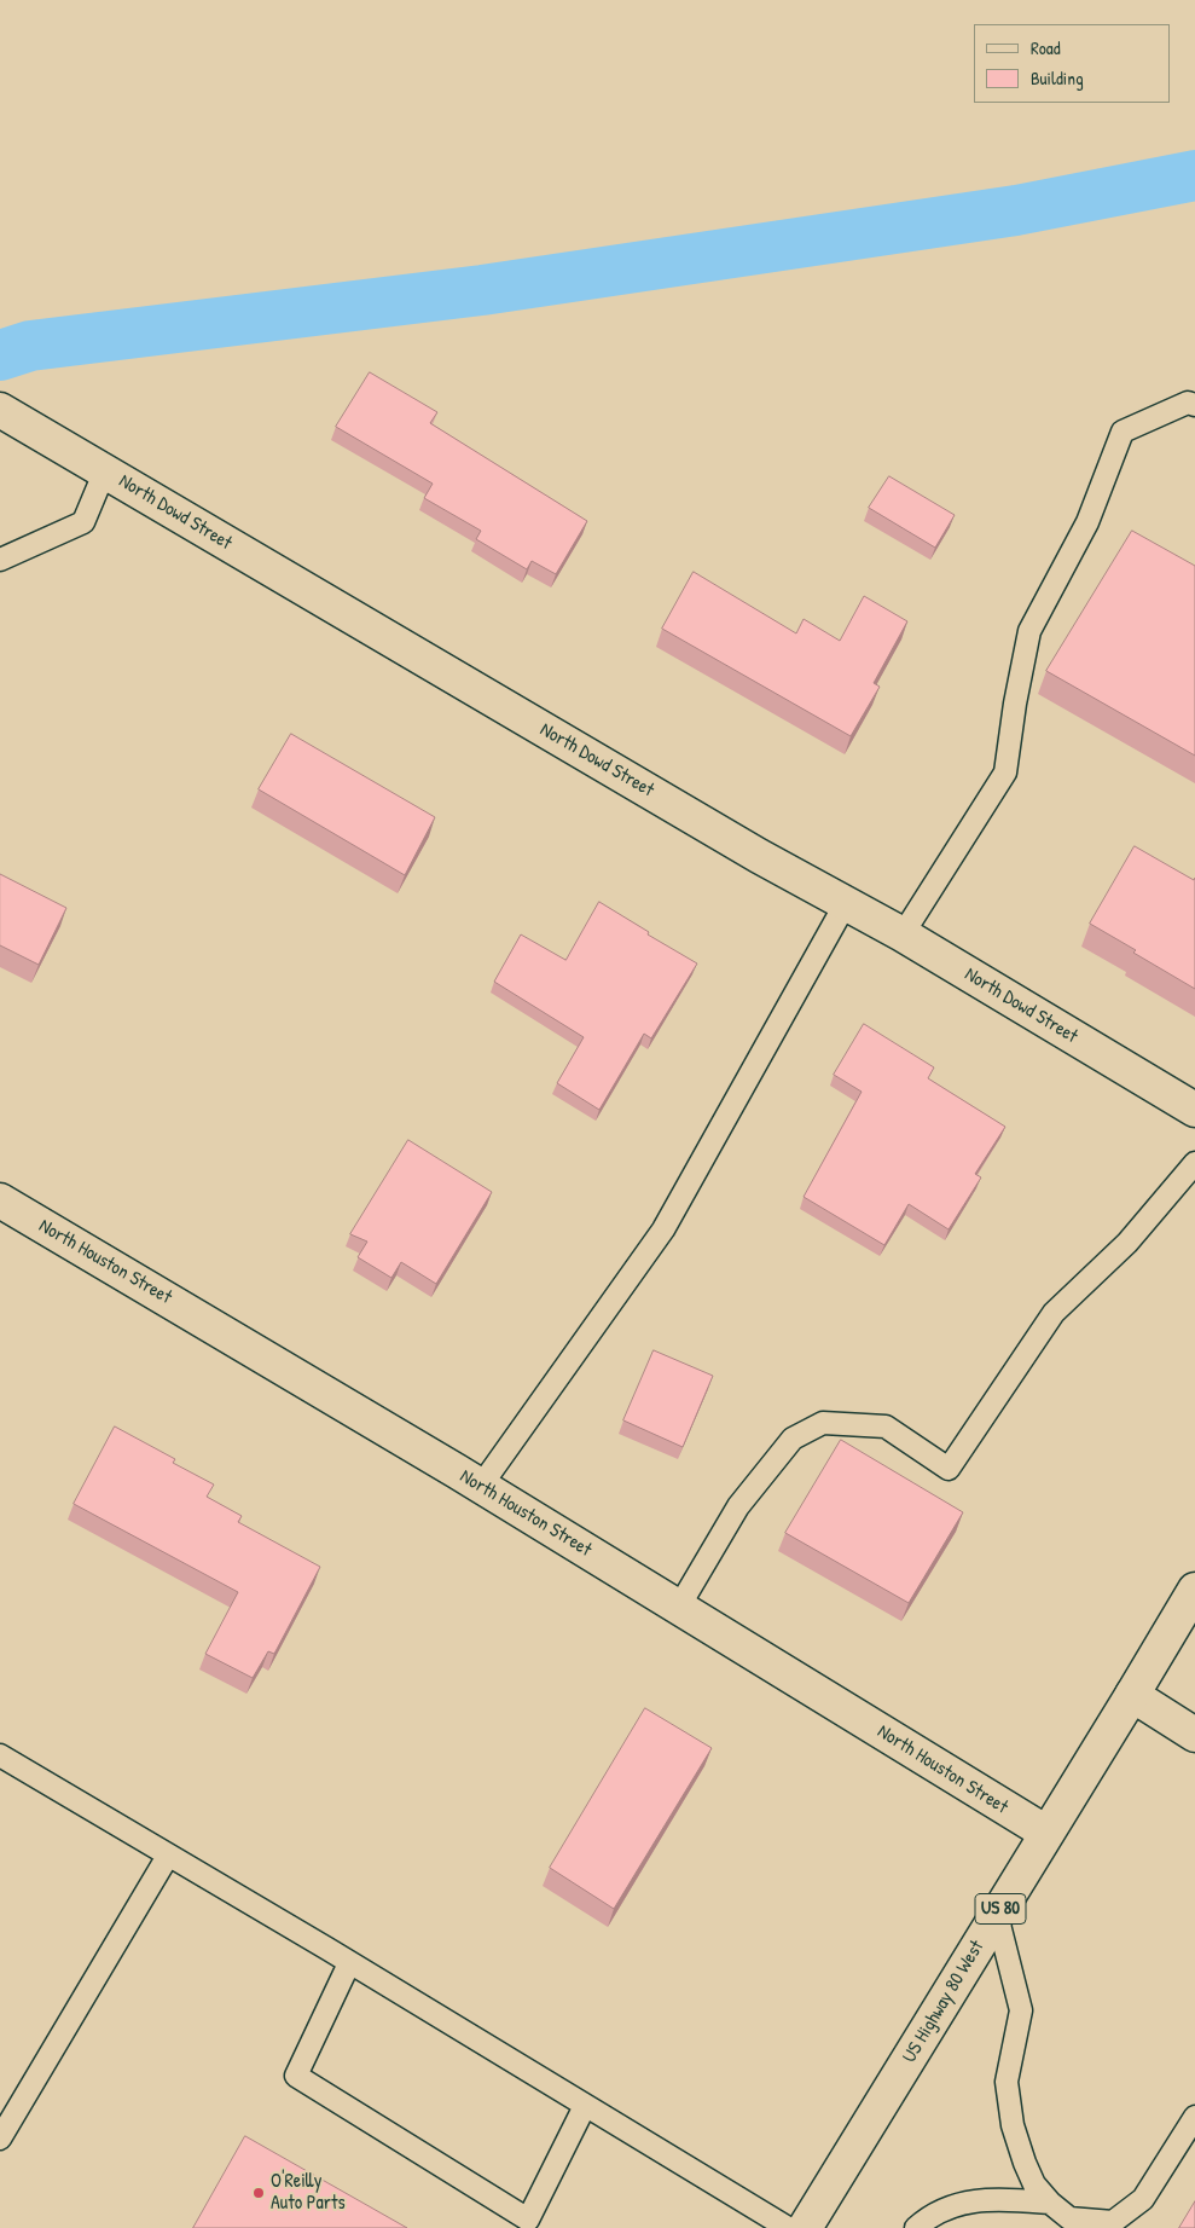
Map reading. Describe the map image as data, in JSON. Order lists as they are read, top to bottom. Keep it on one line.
{"streets":{"street":["North Dowd Street","North Houston Street","US 80","US Highway 80 West"]},"crossings":[["North Houston Street","US Highway 80 West"]],"places":["O'Reilly Auto Parts"],"legend":["Road","Building"]}
